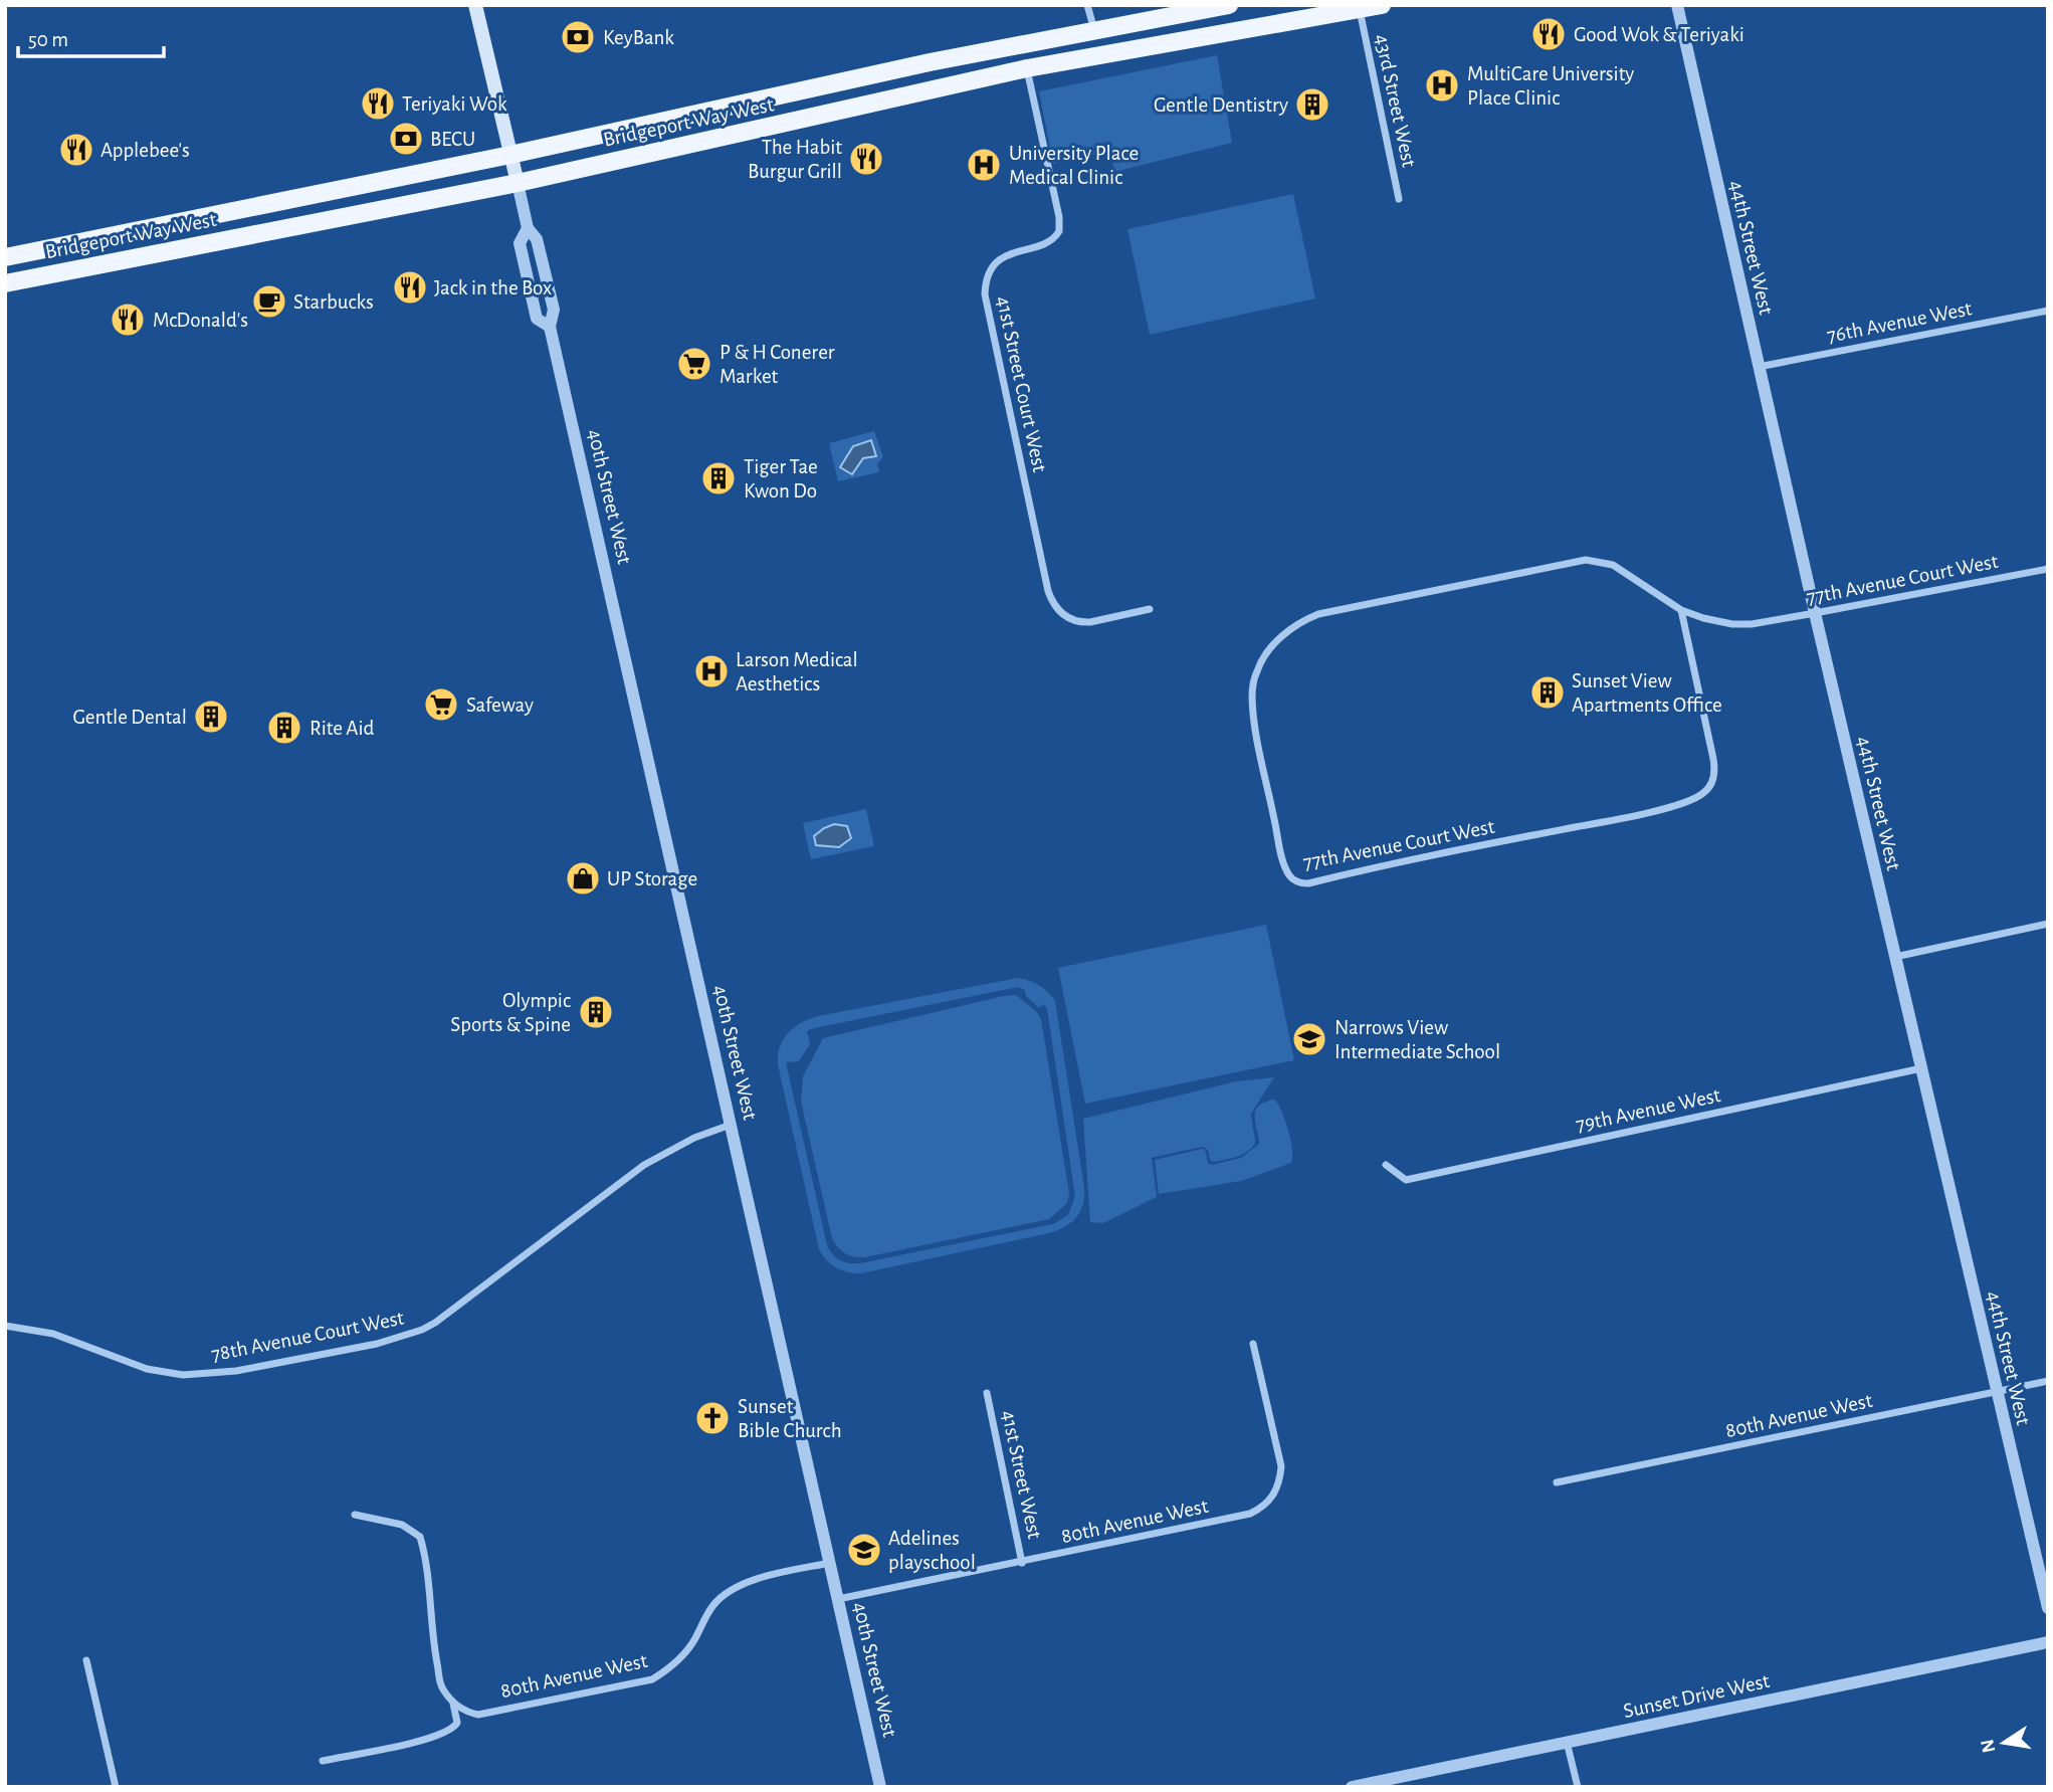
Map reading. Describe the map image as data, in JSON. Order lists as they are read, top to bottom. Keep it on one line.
{"streets":{"main road":["Bridgeport Way West","40th Street West"],"street":["43rd Street West","44th Street West","76th Avenue West","41st Street Court West","77th Avenue Court West","79th Avenue West","78th Avenue Court West","80th Avenue West","41st Street West","Sunset Drive West"]},"crossings":[["43rd Street West","Bridgeport Way West"],["Bridgeport Way West","41st Street Court West"],["Bridgeport Way West","40th Street West"],["44th Street West","76th Avenue West"],["44th Street West","77th Avenue Court West"],["44th Street West","79th Avenue West"],["44th Street West","80th Avenue West"],["40th Street West","78th Avenue Court West"],["40th Street West","80th Avenue West"],["80th Avenue West","41st Street West"]],"places":{"restaurant":["Good Wok & Teriyaki","Teriyaki Wok","Applebee's","The Habit Burgur Grill","Jack in the Box","McDonald's"],"bank":["KeyBank","BECU"],"hospital":["MultiCare University Place Clinic","University Place Medical Clinic","Larson Medical Aesthetics"],"building":["Gentle Dentistry","Tiger Tae Kwon Do","Sunset View Apartments Office","Gentle Dental","Rite Aid","Olympic Sports & Spine"],"cafe":["Starbucks"],"supermarket":["P & H Conerer Market","Safeway"],"shop":["UP Storage"],"school or university":["Narrows View Intermediate School","Adelines playschool"],"church":["Sunset Bible Church"]},"scale_bar":"50 m","north":"left"}
